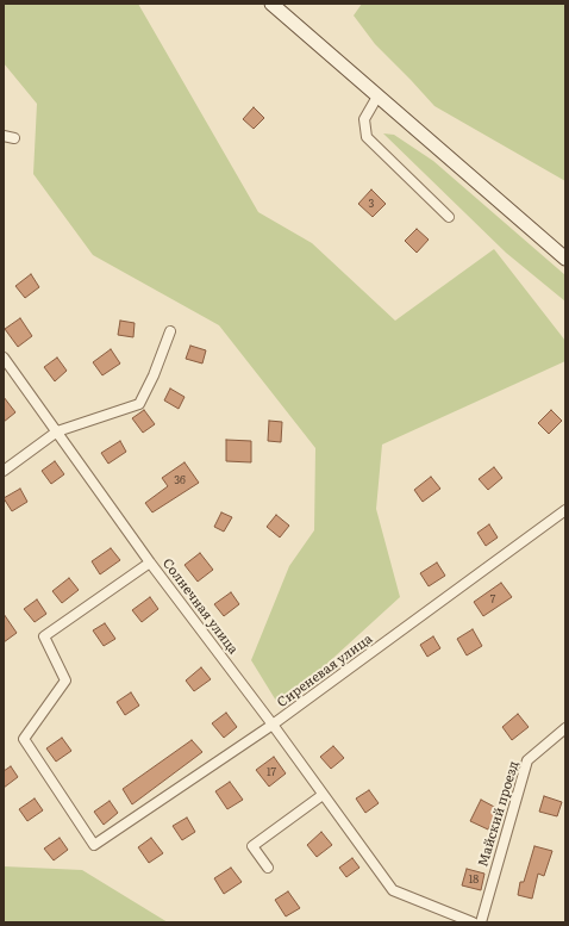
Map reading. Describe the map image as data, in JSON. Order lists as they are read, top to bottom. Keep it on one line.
{"streets":{"street":["Солнечная улица","Сиреневая улица","Майский проезд"]},"crossings":[["Солнечная улица","Сиреневая улица"]],"house_numbers":["3","36","7","17","18"]}
